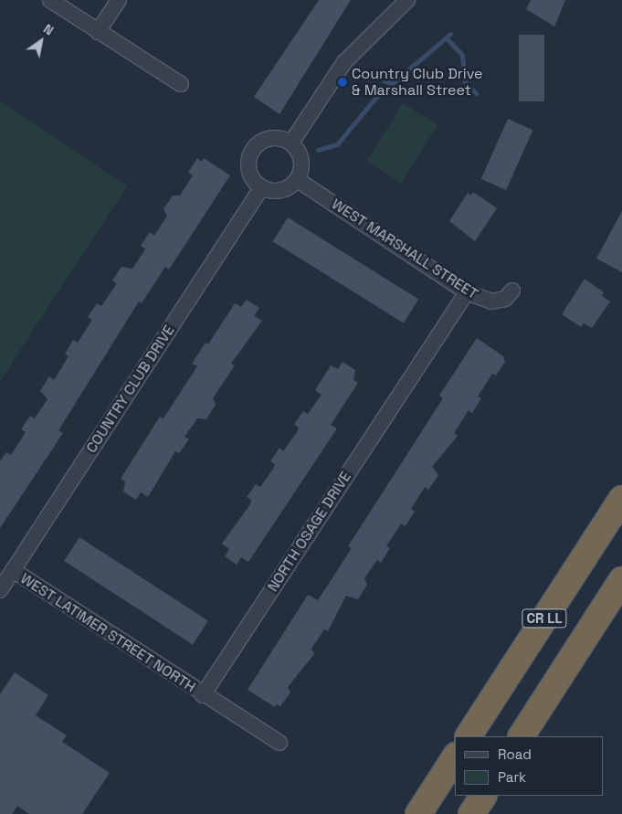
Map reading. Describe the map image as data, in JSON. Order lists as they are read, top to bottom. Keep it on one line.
{"streets":{"highway":["CR LL"],"street":["WEST MARSHALL STREET","COUNTRY CLUB DRIVE","NORTH OSAGE DRIVE","WEST LATIMER STREET NORTH"]},"crossings":[["WEST MARSHALL STREET","COUNTRY CLUB DRIVE"],["WEST MARSHALL STREET","NORTH OSAGE DRIVE"],["COUNTRY CLUB DRIVE","WEST LATIMER STREET NORTH"],["NORTH OSAGE DRIVE","WEST LATIMER STREET NORTH"]],"places":["Country Club Drive & Marshall Street"],"legend":["Road","Park"],"north":"top right"}
